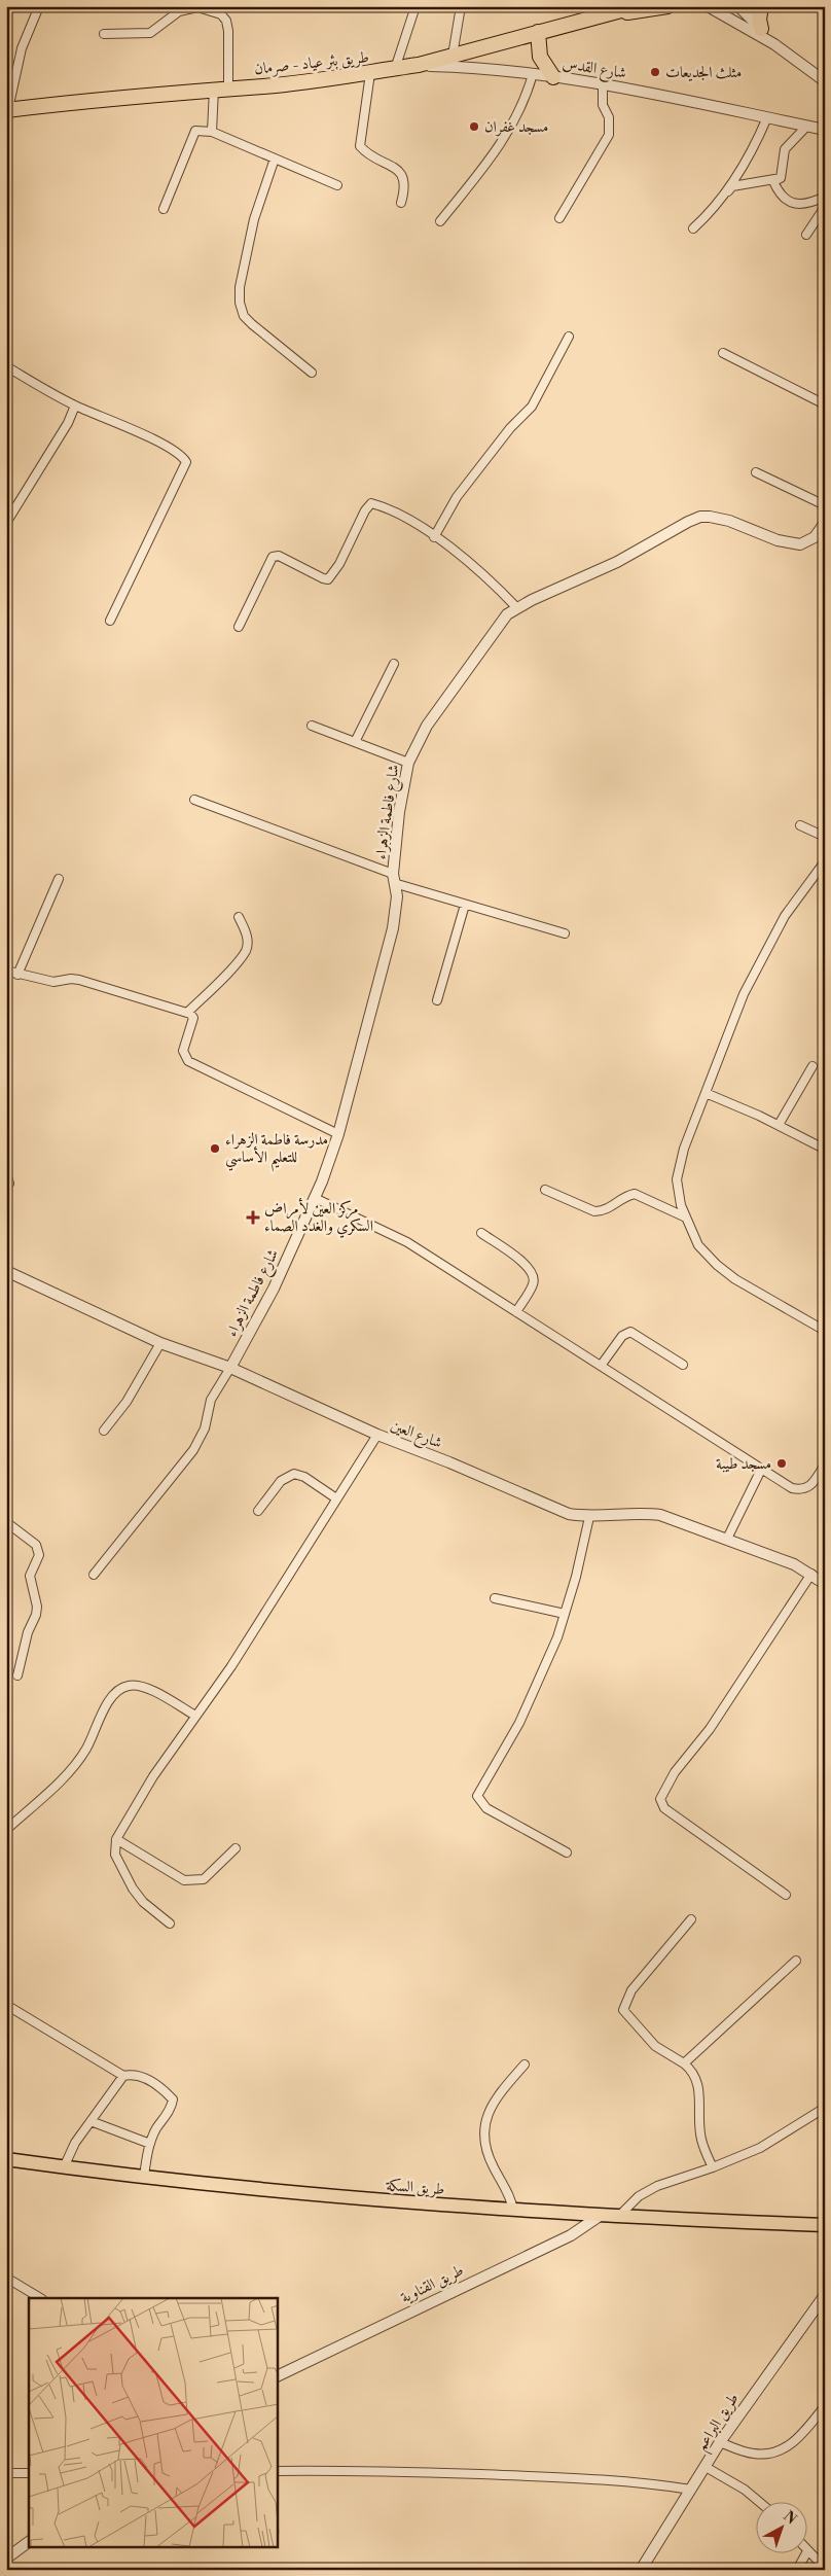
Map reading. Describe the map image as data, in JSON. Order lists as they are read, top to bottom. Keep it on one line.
{"streets":{"highway":["طريق بئر عياد - صرمان"],"main road":["طريق السكة"],"street":["شارع القدس","شارع فاطمة الزهراء","شارع العين","طريق القناوية","طريق البراعم"]},"crossings":[["طريق بئر عياد - صرمان","شارع القدس"],["شارع فاطمة الزهراء","شارع العين"],["طريق السكة","طريق القناوية"]],"places":{"other":["مثلث الجديعات","مسجد غفران","مدرسة فاطمة الزهراء للتعليم الأساسي","مسجد طيبة"],"health":["مركز العين لأمراض السكري والغدد الصماء"]},"north":"top right"}
